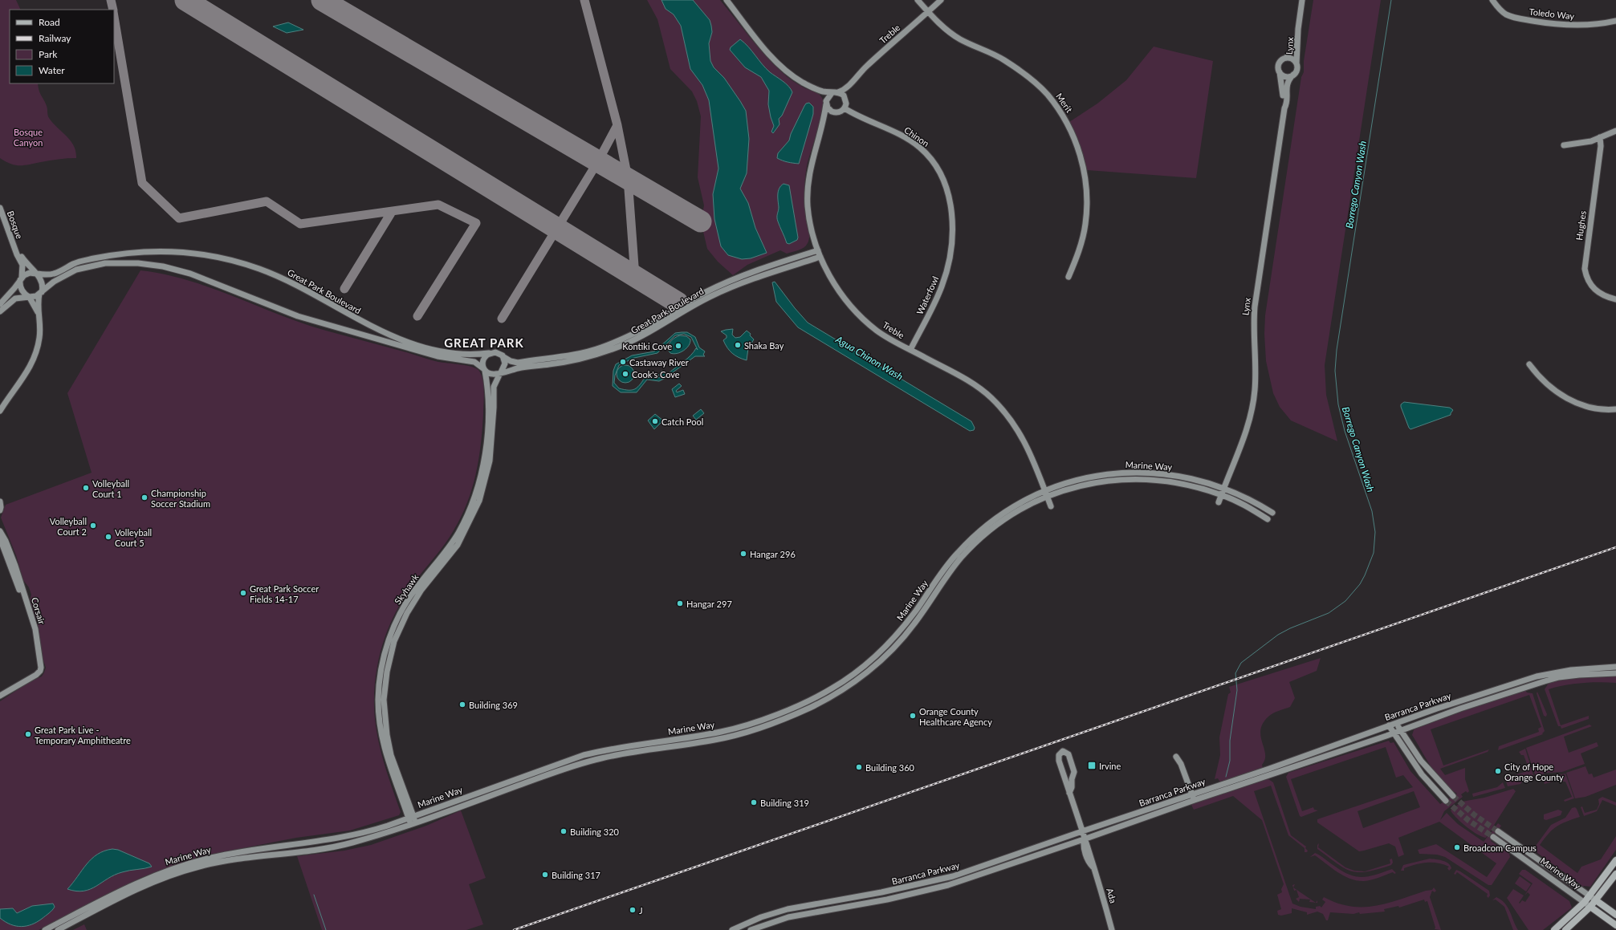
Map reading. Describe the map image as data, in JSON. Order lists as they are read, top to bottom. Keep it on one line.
{"streets":{"main road":["Toledo Way","Treble","Lynx","Merit","Chinon","Bosque","Hughes","Great Park Boulevard","Waterfowl","Marine Way","Skyhawk","Corsair","Barranca Parkway","Ada"]},"crossings":[["Treble","Merit"],["Treble","Chinon"],["Treble","Great Park Boulevard"],["Treble","Waterfowl"],["Treble","Marine Way"],["Lynx","Marine Way"],["Chinon","Waterfowl"],["Bosque","Great Park Boulevard"],["Great Park Boulevard","Skyhawk"],["Marine Way","Skyhawk"],["Barranca Parkway","Ada"]],"districts":["GREAT PARK"],"water":["Borrego Canyon Wash","Agua Chinon Wash"],"parks":["Bosque Canyon"],"places":{"other":["Shaka Bay","Kontiki Cove","Castaway River","Cook's Cove","Catch Pool","Volleyball Court 1","Championship Soccer Stadium","Volleyball Court 2","Volleyball Court 5","Hangar 296","Great Park Soccer Fields 14-17","Hangar 297","Building 369","Orange County Healthcare Agency","Great Park Live - Temporary Amphitheatre","Building 360","City of Hope Orange County","Building 319","Building 320","Broadcom Campus","Building 317","J"],"transit":["Irvine"]},"legend":["Road","Railway","Park","Water"]}
